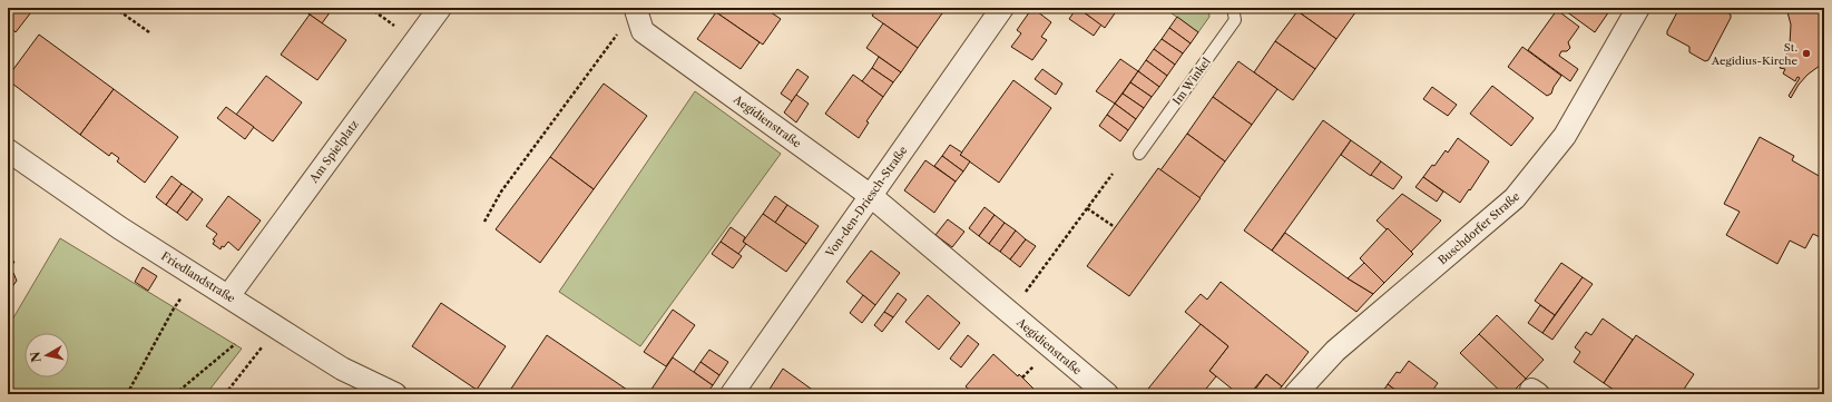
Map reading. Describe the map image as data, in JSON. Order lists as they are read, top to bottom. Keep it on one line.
{"streets":{"street":["Aegidienstraße","Am Spielplatz","Von-den-Driesch-Straße","Buschdorfer Straße","Friedlandstraße"],"lane":["Im Winkel"]},"crossings":[["Aegidienstraße","Von-den-Driesch-Straße"],["Am Spielplatz","Friedlandstraße"]],"places":["St. Aegidius-Kirche"],"north":"left"}
